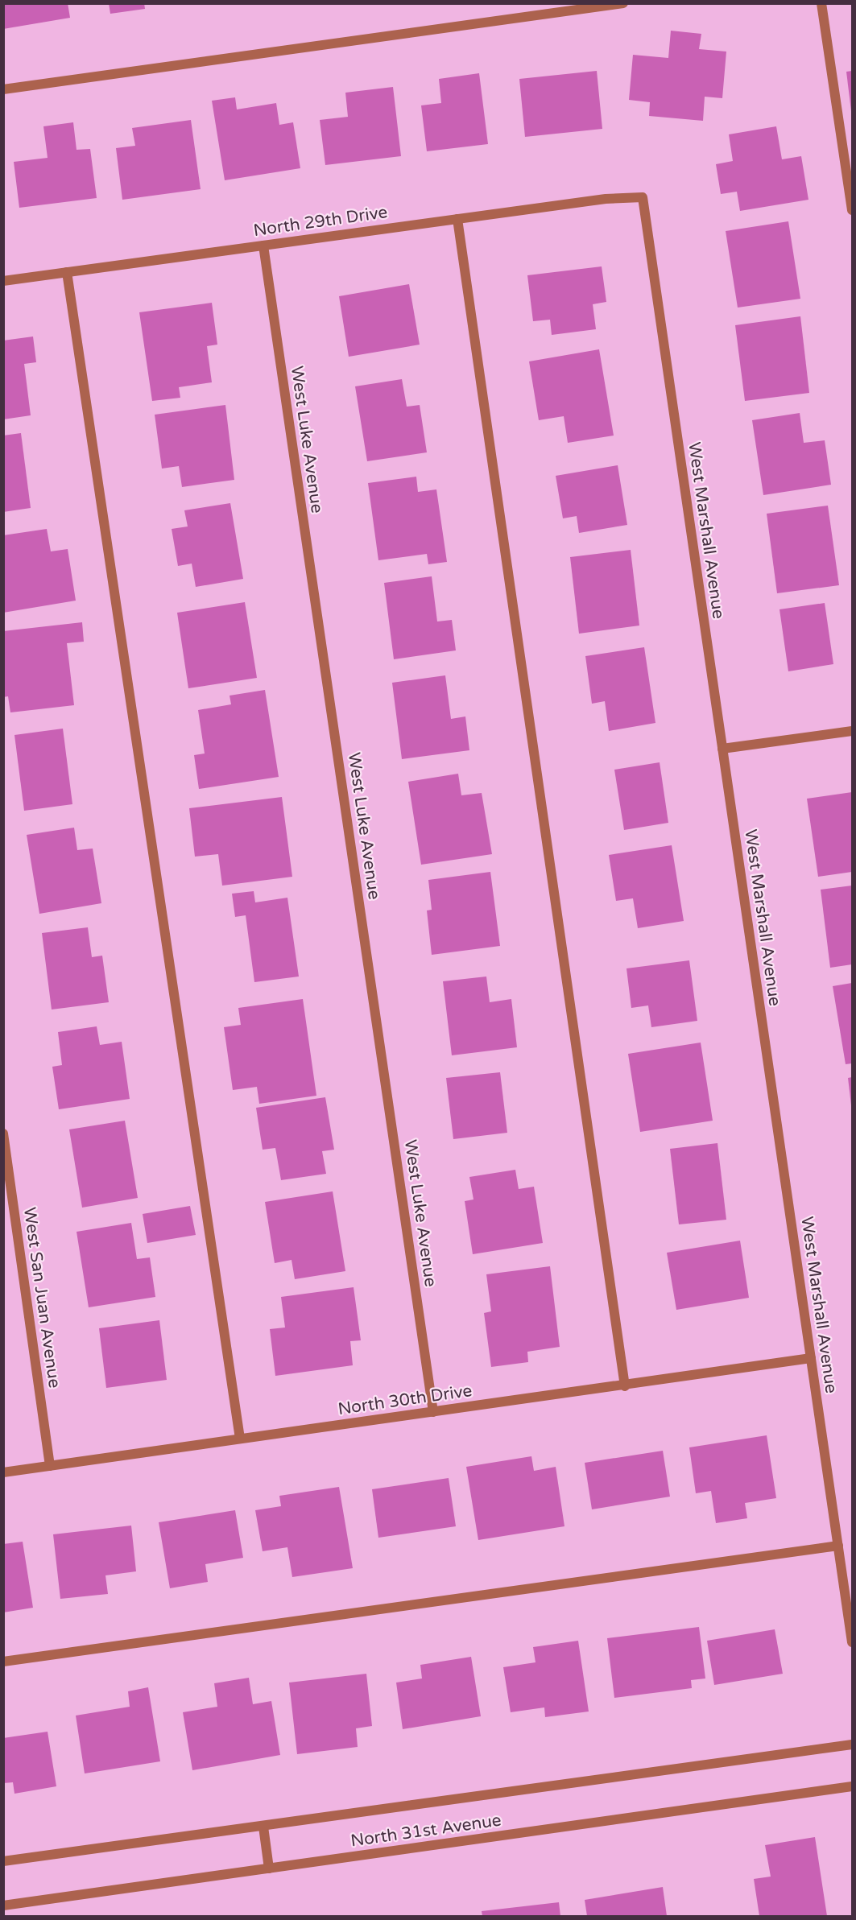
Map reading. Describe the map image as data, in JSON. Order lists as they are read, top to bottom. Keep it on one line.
{"streets":{"street":["North 29th Drive","West Luke Avenue","West Marshall Avenue","West San Juan Avenue","North 30th Drive","North 31st Avenue"]},"crossings":[["North 29th Drive","West Luke Avenue"],["North 29th Drive","West Marshall Avenue"],["West Luke Avenue","North 30th Drive"],["West Marshall Avenue","North 30th Drive"],["West San Juan Avenue","North 30th Drive"]]}
